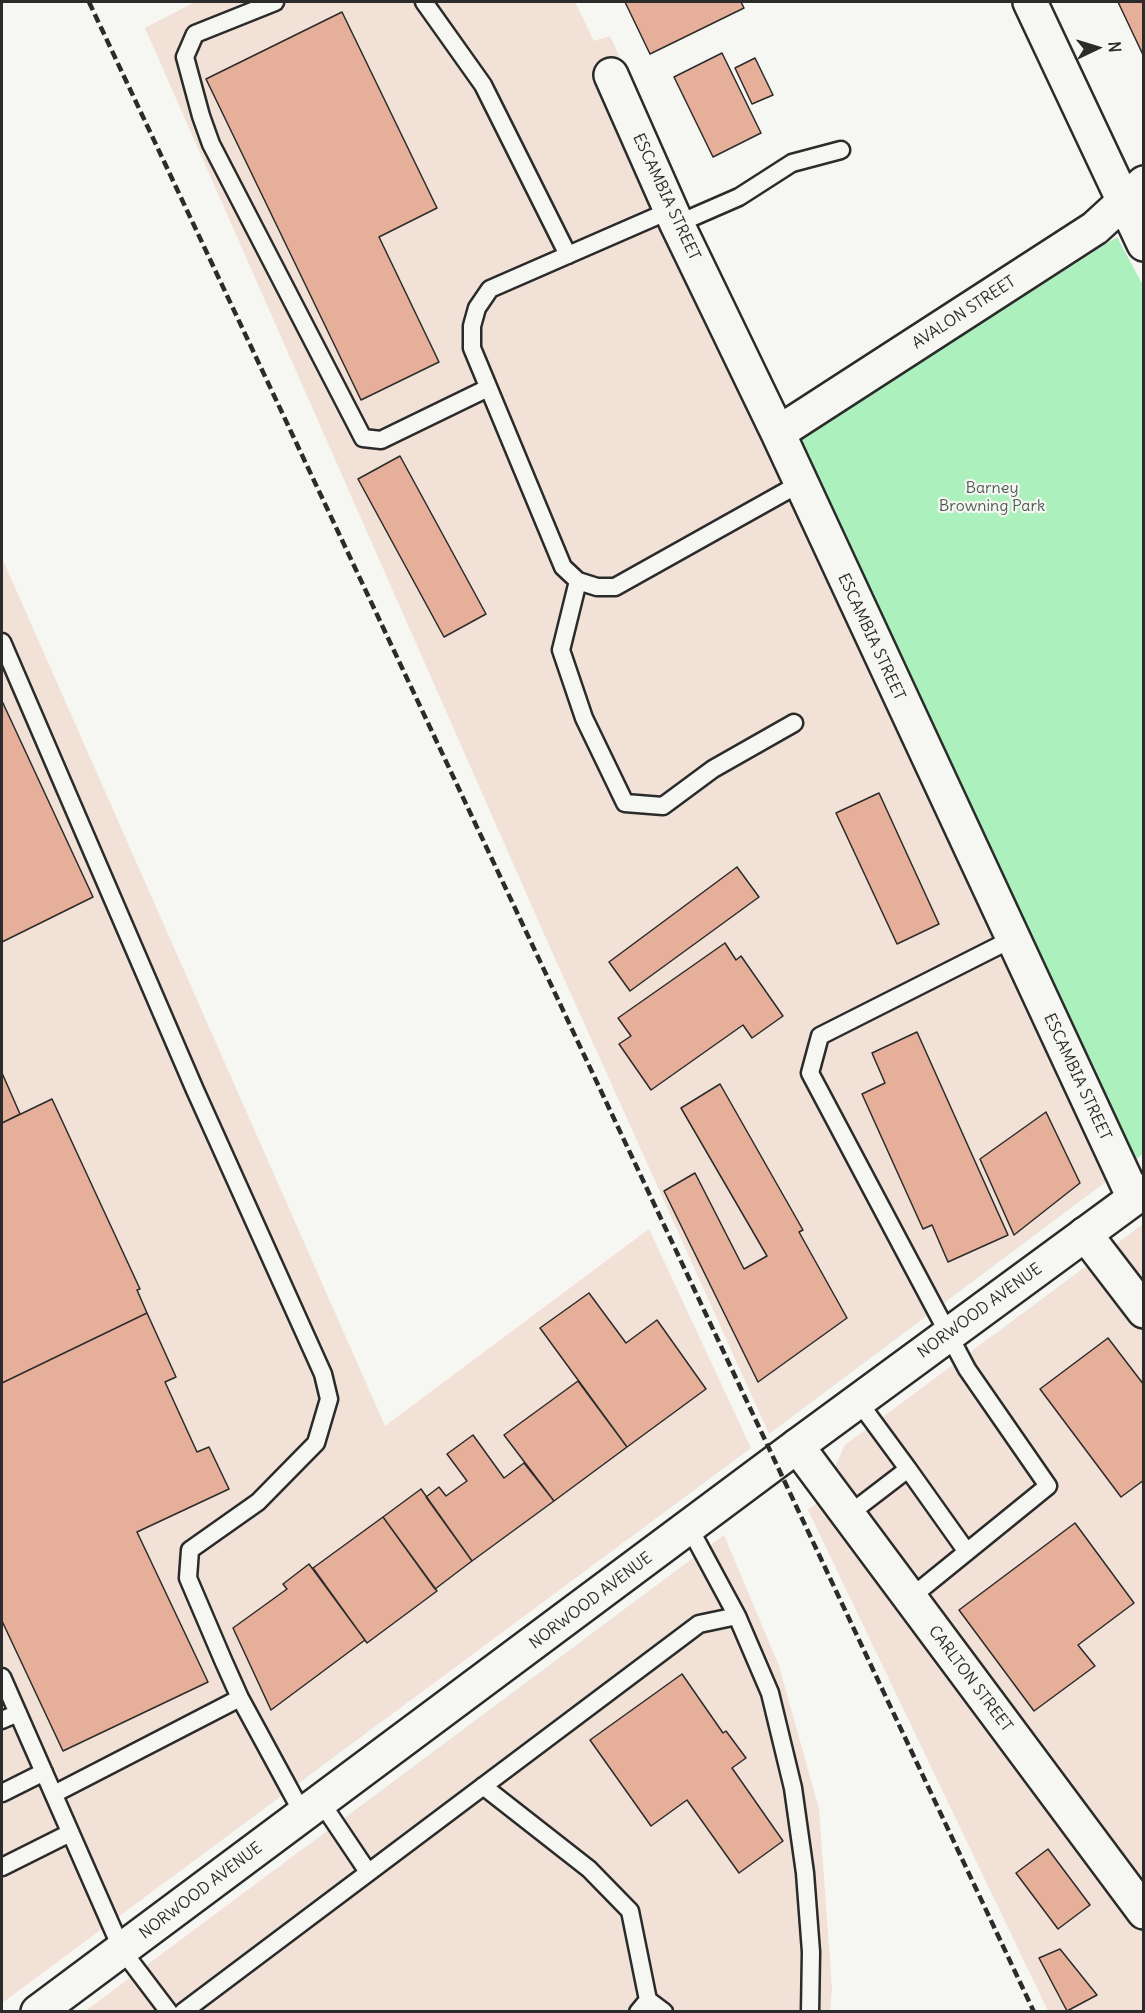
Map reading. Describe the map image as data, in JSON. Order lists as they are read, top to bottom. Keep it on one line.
{"streets":{"street":["ESCAMBIA STREET","AVALON STREET","NORWOOD AVENUE","CARLTON STREET"]},"crossings":[["ESCAMBIA STREET","AVALON STREET"],["ESCAMBIA STREET","NORWOOD AVENUE"],["NORWOOD AVENUE","CARLTON STREET"]],"parks":["Barney Browning Park"],"north":"right"}
